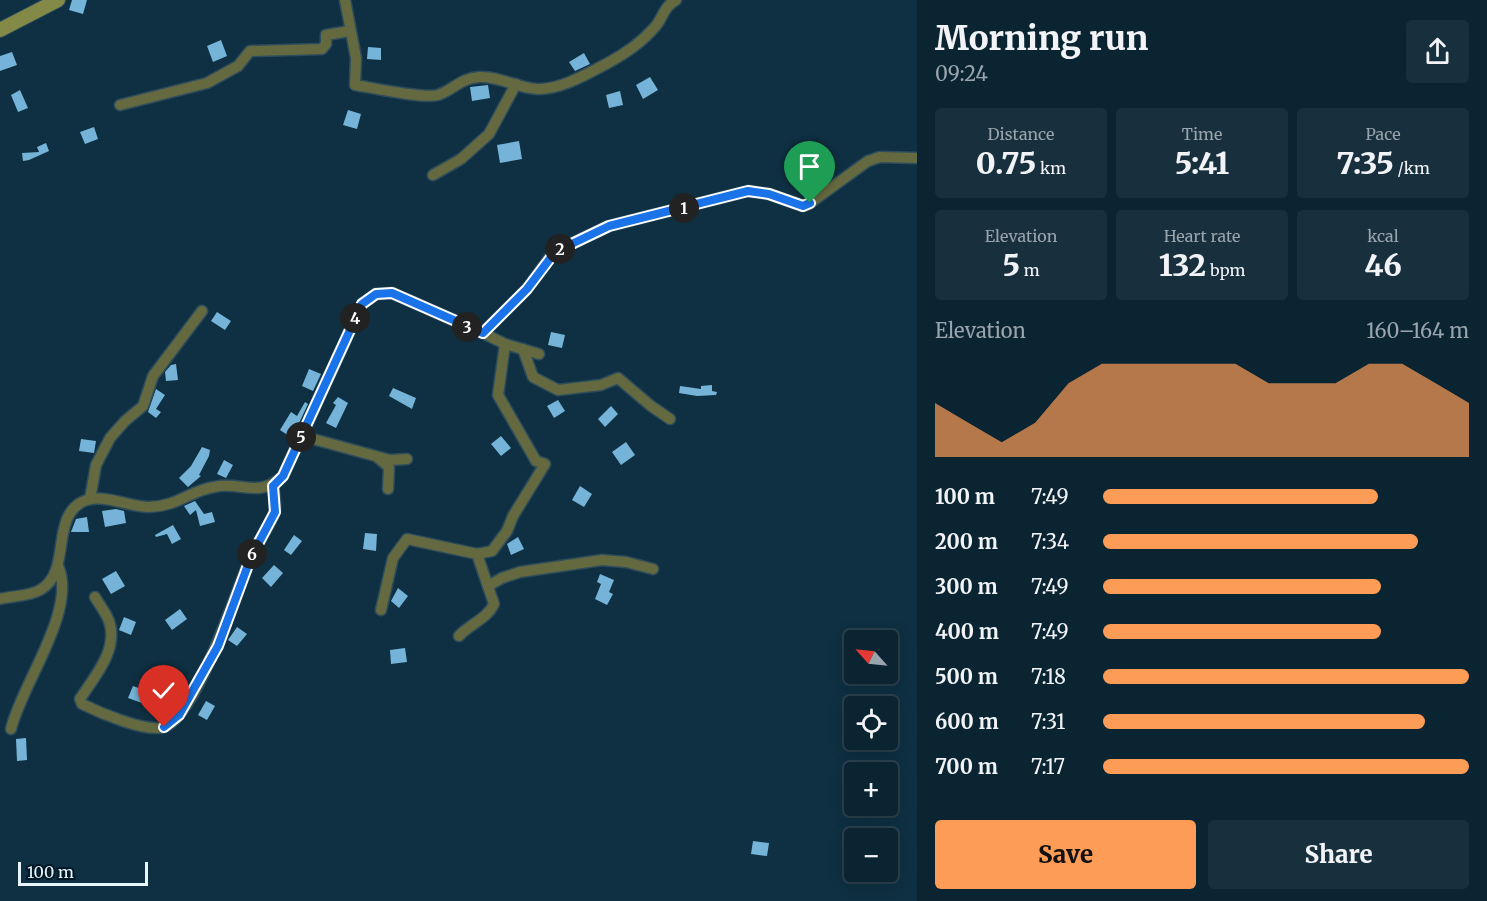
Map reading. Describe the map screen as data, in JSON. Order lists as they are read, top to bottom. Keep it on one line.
{"scale_bar":"100 m","north":"top left","page":{"heading":["Morning run","09:24"],"stats":[["Distance","0.75 km"],["Time","5:41"],["Pace","7:35 /km"],["Elevation","5 m"],["Heart rate","132 bpm"],["kcal","46"]],"pins":["1","2","4","3","5","6"],"chart":["Elevation","160–164 m"],"list":[{"name":"100 m","note":"7:49"},{"name":"200 m","note":"7:34"},{"name":"300 m","note":"7:49"},{"name":"400 m","note":"7:49"},{"name":"500 m","note":"7:18"},{"name":"600 m","note":"7:31"},{"name":"700 m","note":"7:17"}],"map_buttons":["+","−"],"buttons":["Save","Share"],"scale":"100 m"}}
